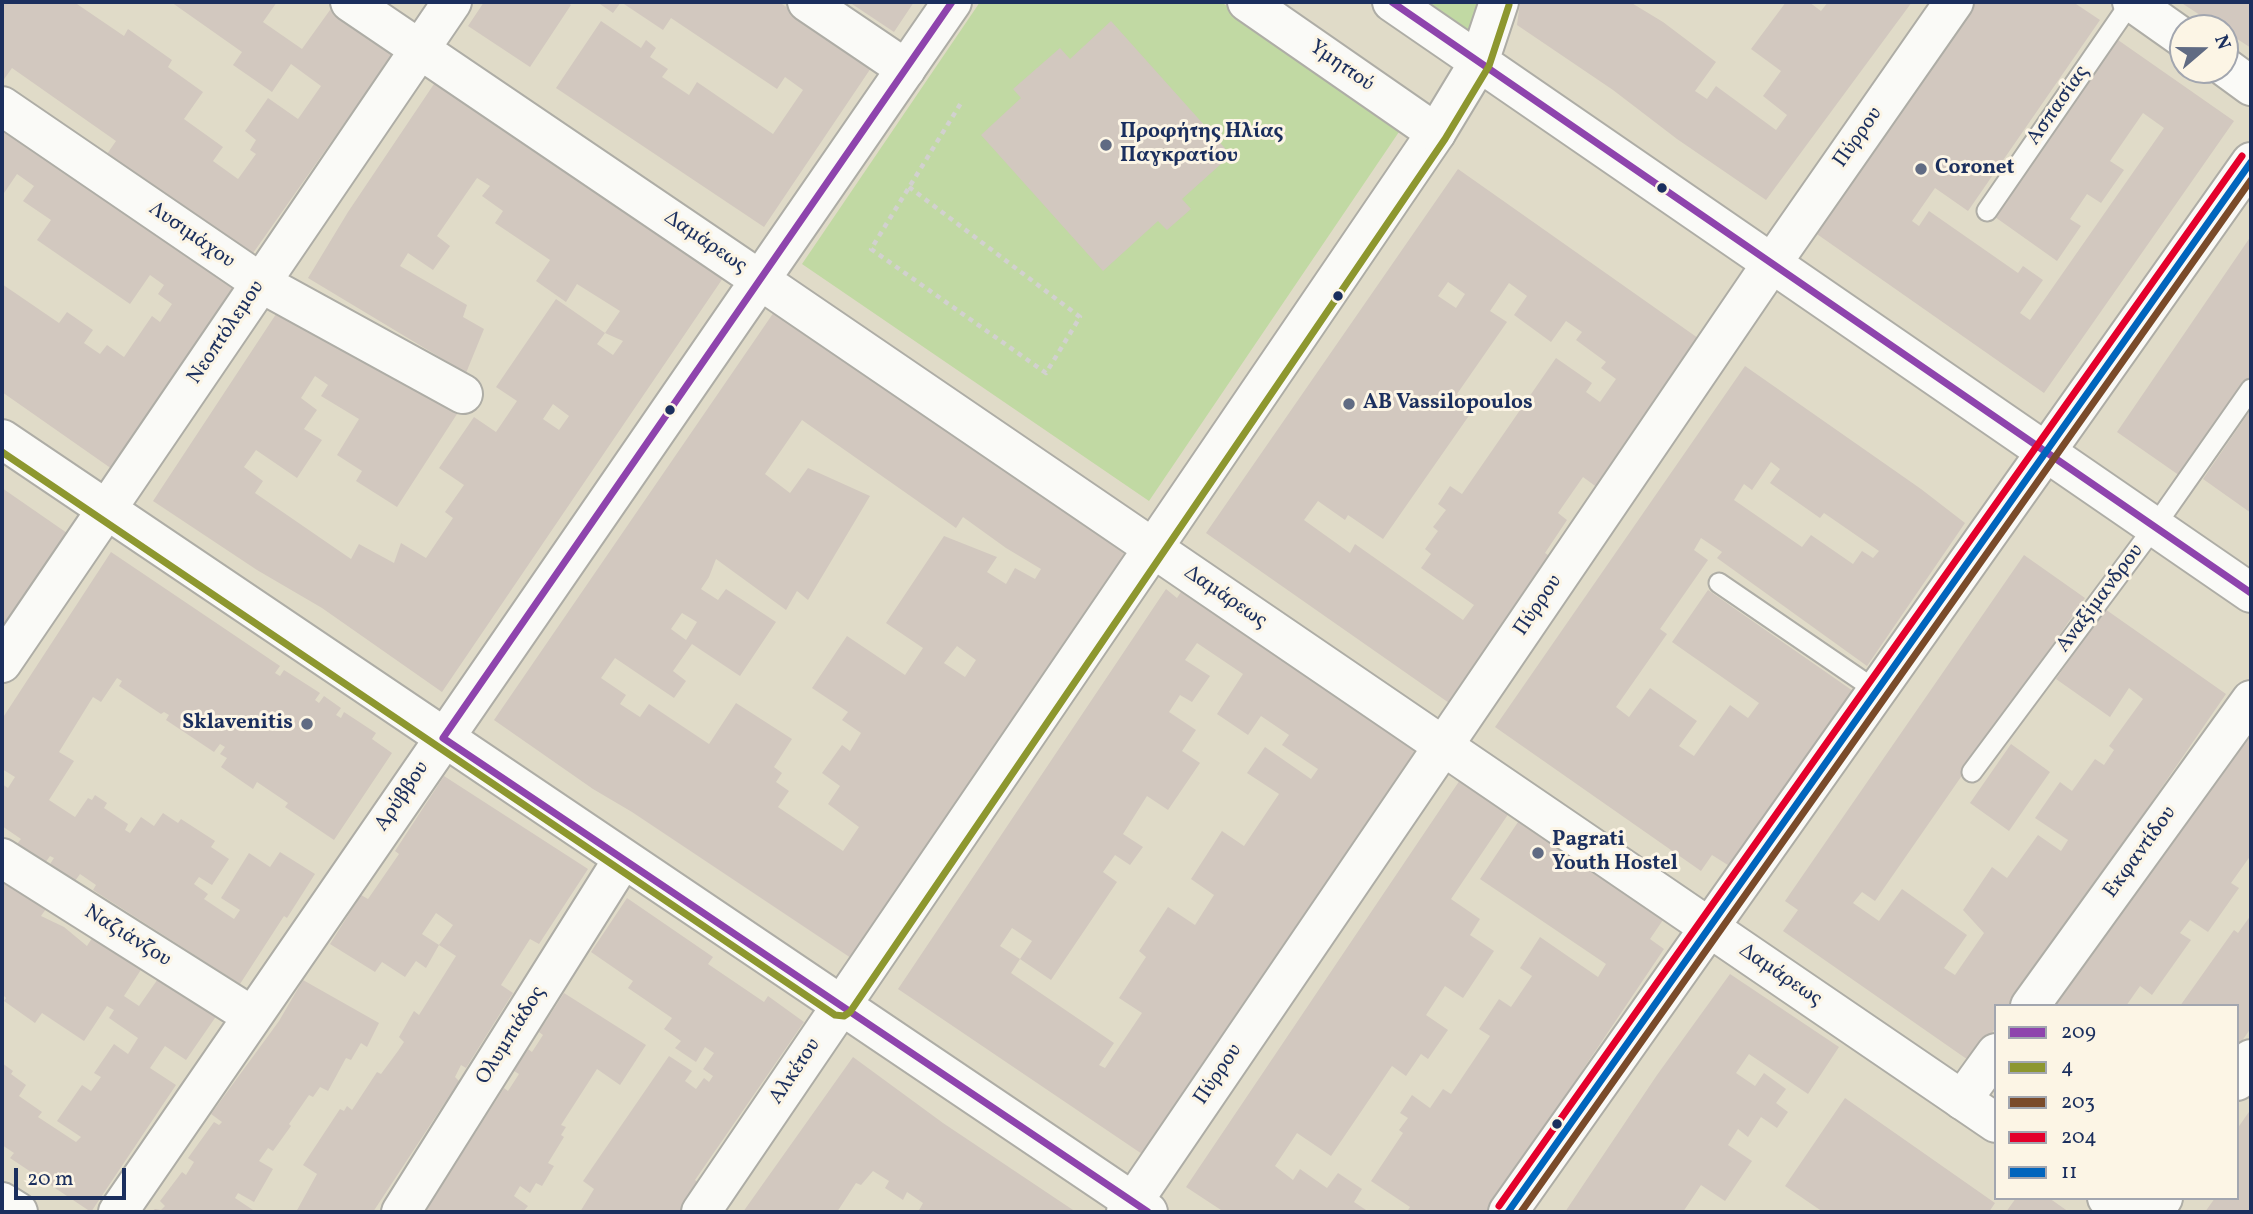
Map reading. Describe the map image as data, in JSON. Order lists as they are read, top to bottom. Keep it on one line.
{"streets":{"street":["Υμηττού","Ασπασίας","Πύρρου","Λυσιμάχου","Δαμάρεως","Νεοπτόλεμου","Αρύββου","Εκφαντίδου","Ναζιάνζου","Ολυμπιάδος","Αλκέτου"],"lane":["Αναξίμανδρου"]},"crossings":[["Υμηττού","Αλκέτου"],["Πύρρου","Δαμάρεως"],["Λυσιμάχου","Νεοπτόλεμου"],["Δαμάρεως","Νεοπτόλεμου"],["Δαμάρεως","Αρύββου"],["Δαμάρεως","Αλκέτου"],["Αρύββου","Ναζιάνζου"]],"places":["Προφήτης Ηλίας Παγκρατίου","Coronet","AB Vassilopoulos","Sklavenitis","Pagrati Youth Hostel"],"lines":["transit line 209","transit line 4","transit line 204","transit line 11","transit line 203"],"legend":["209","4","203","204","11"],"scale_bar":"20 m","north":"right"}
